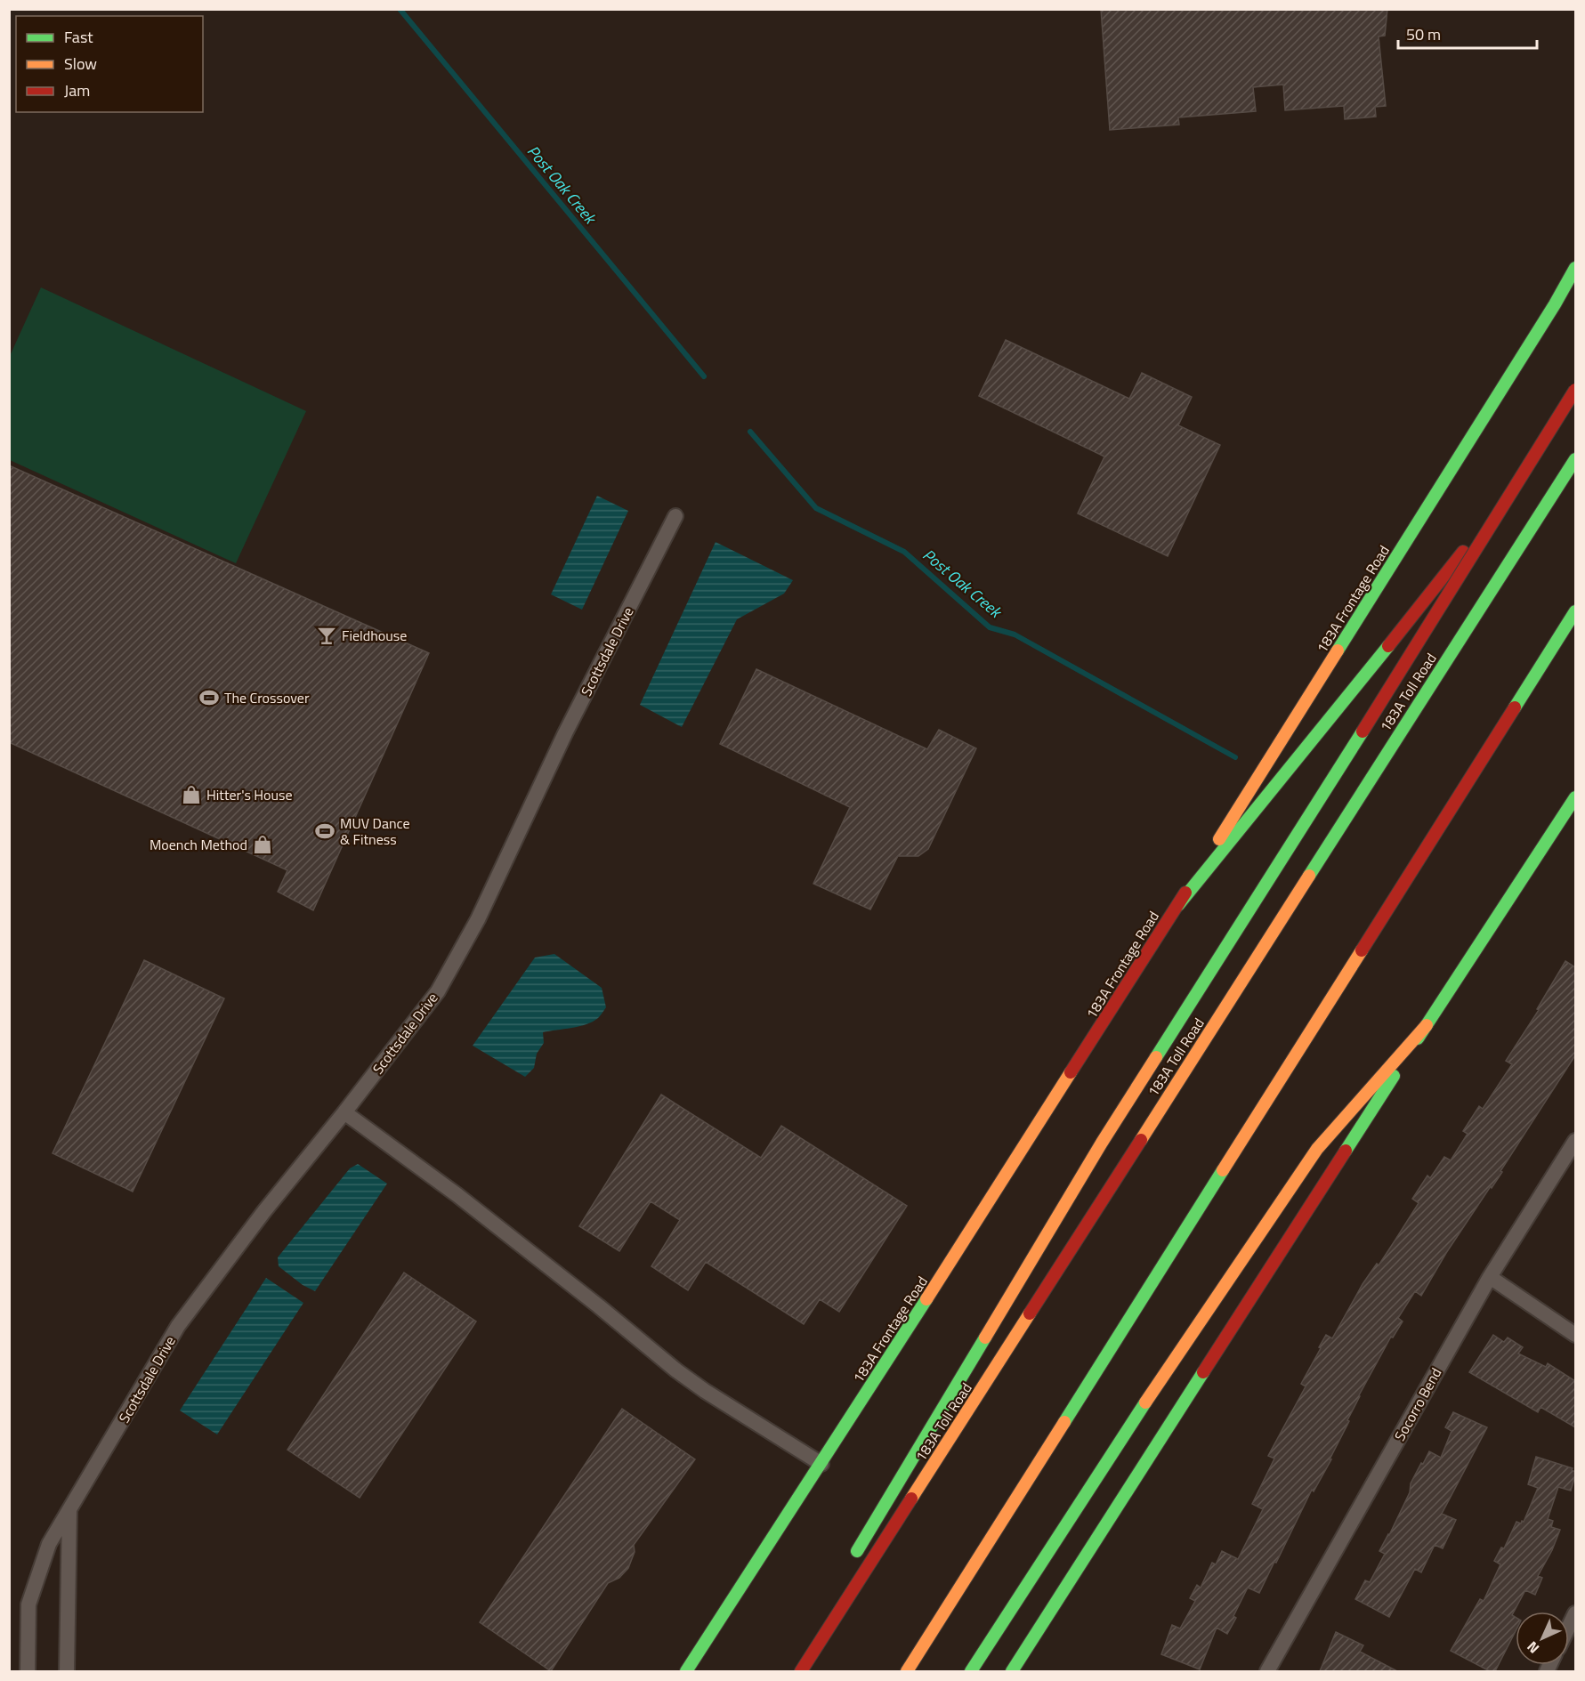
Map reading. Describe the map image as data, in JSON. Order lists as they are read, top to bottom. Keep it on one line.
{"streets":{"main road":["183A Frontage Road","183A Toll Road"],"street":["Scottsdale Drive","Socorro Bend"]},"water":["Post Oak Creek"],"places":{"bar":["Fieldhouse"],"sports":["The Crossover","MUV Dance & Fitness"],"shop":["Hitter's House","Moench Method"]},"legend":["Fast","Slow","Jam"],"scale_bar":"50 m","north":"bottom left"}
